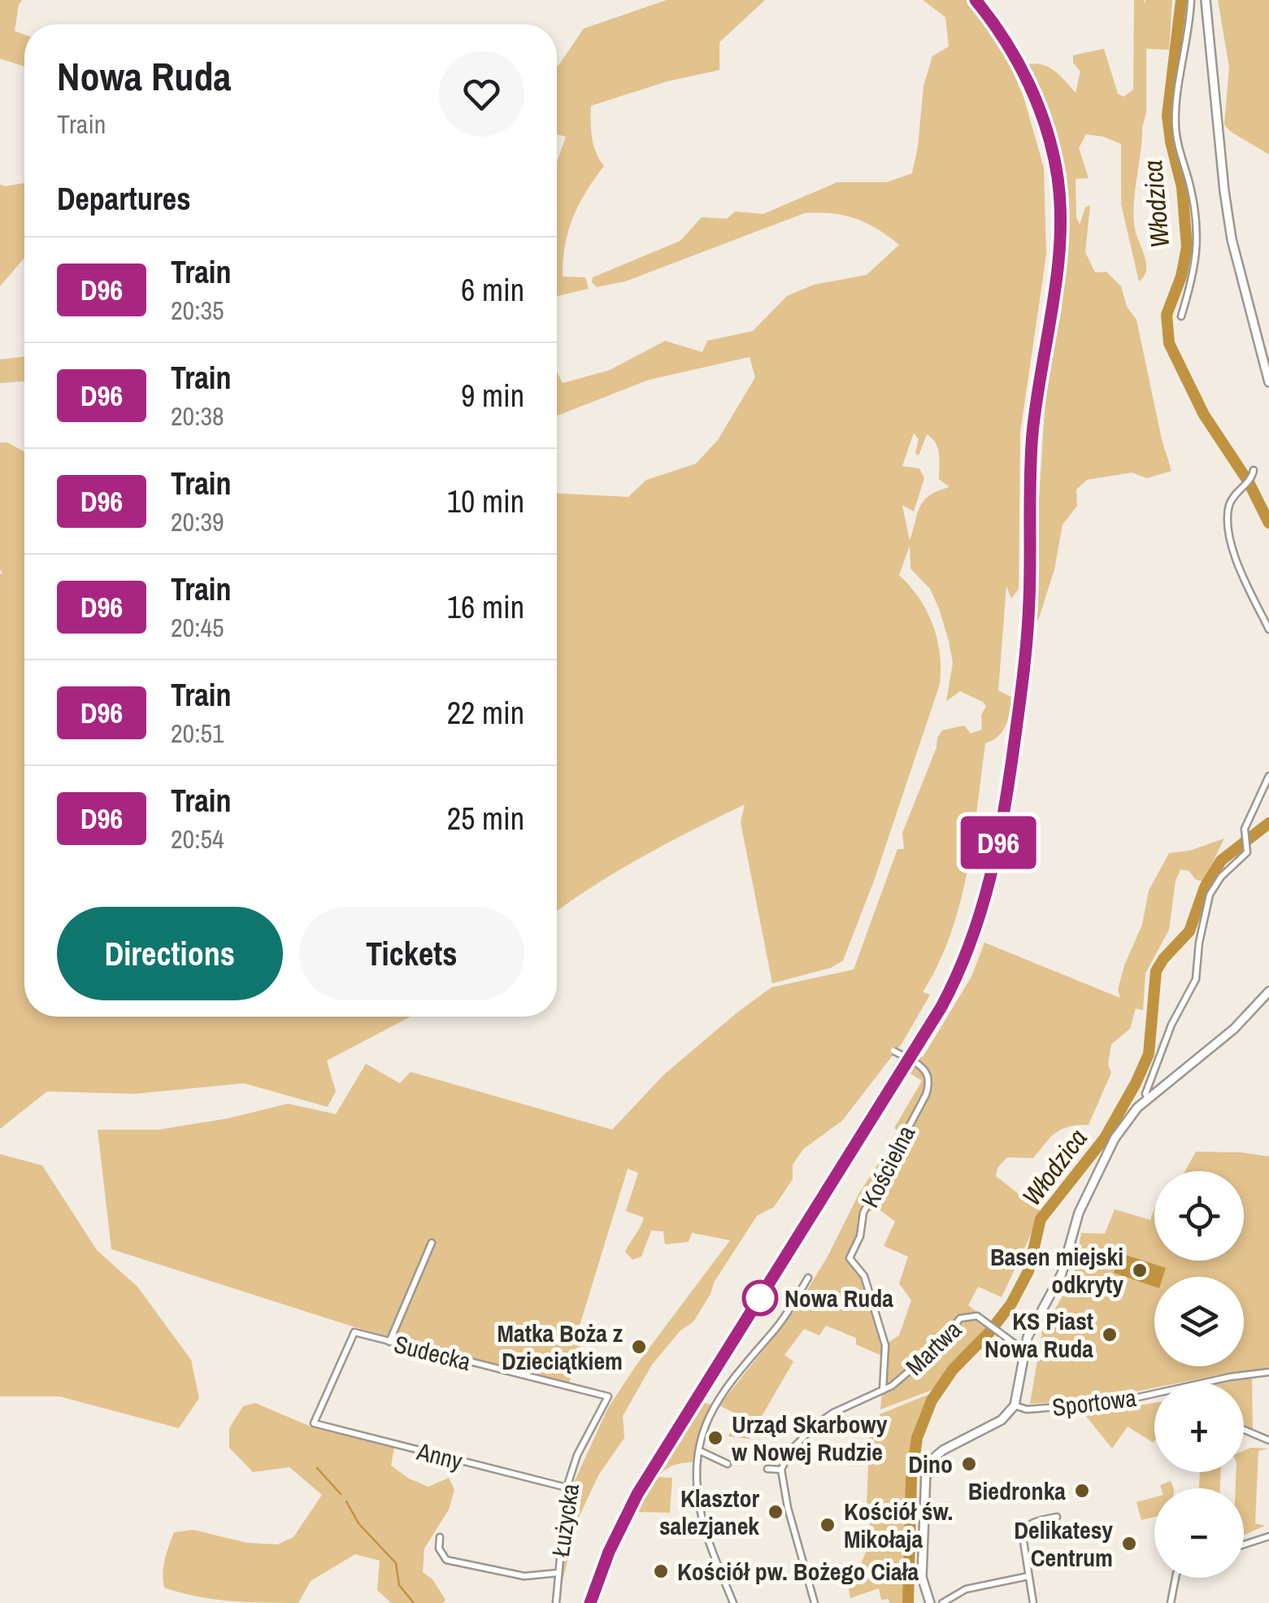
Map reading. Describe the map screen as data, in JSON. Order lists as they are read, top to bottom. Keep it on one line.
{"streets":{"street":["Kościelna","Martwa","Sudecka","Sportowa","Anny","Łużycka"]},"crossings":[["Kościelna","Martwa"],["Sudecka","Anny"],["Sudecka","Łużycka"],["Anny","Łużycka"]],"water":["Włodzica"],"places":["Basen miejski odkryty","Nowa Ruda","KS Piast Nowa Ruda","Matka Boża z Dzieciątkiem","Urząd Skarbowy w Nowej Rudzie","Dino","Biedronka","Klasztor salezjanek","Kościół św. Mikołaja","Delikatesy Centrum","Kościół pw. Bożego Ciała"],"page":{"on_map":"D96","heading":[["Nowa Ruda","Train"],"Departures"],"list":[{"mark":"D96","name":"Train","note":"20:35","value":"6 min"},{"mark":"D96","name":"Train","note":"20:38","value":"9 min"},{"mark":"D96","name":"Train","note":"20:39","value":"10 min"},{"mark":"D96","name":"Train","note":"20:45","value":"16 min"},{"mark":"D96","name":"Train","note":"20:51","value":"22 min"},{"mark":"D96","name":"Train","note":"20:54","value":"25 min"}],"buttons":["Directions","Tickets"],"map_buttons":["+","−"]}}
